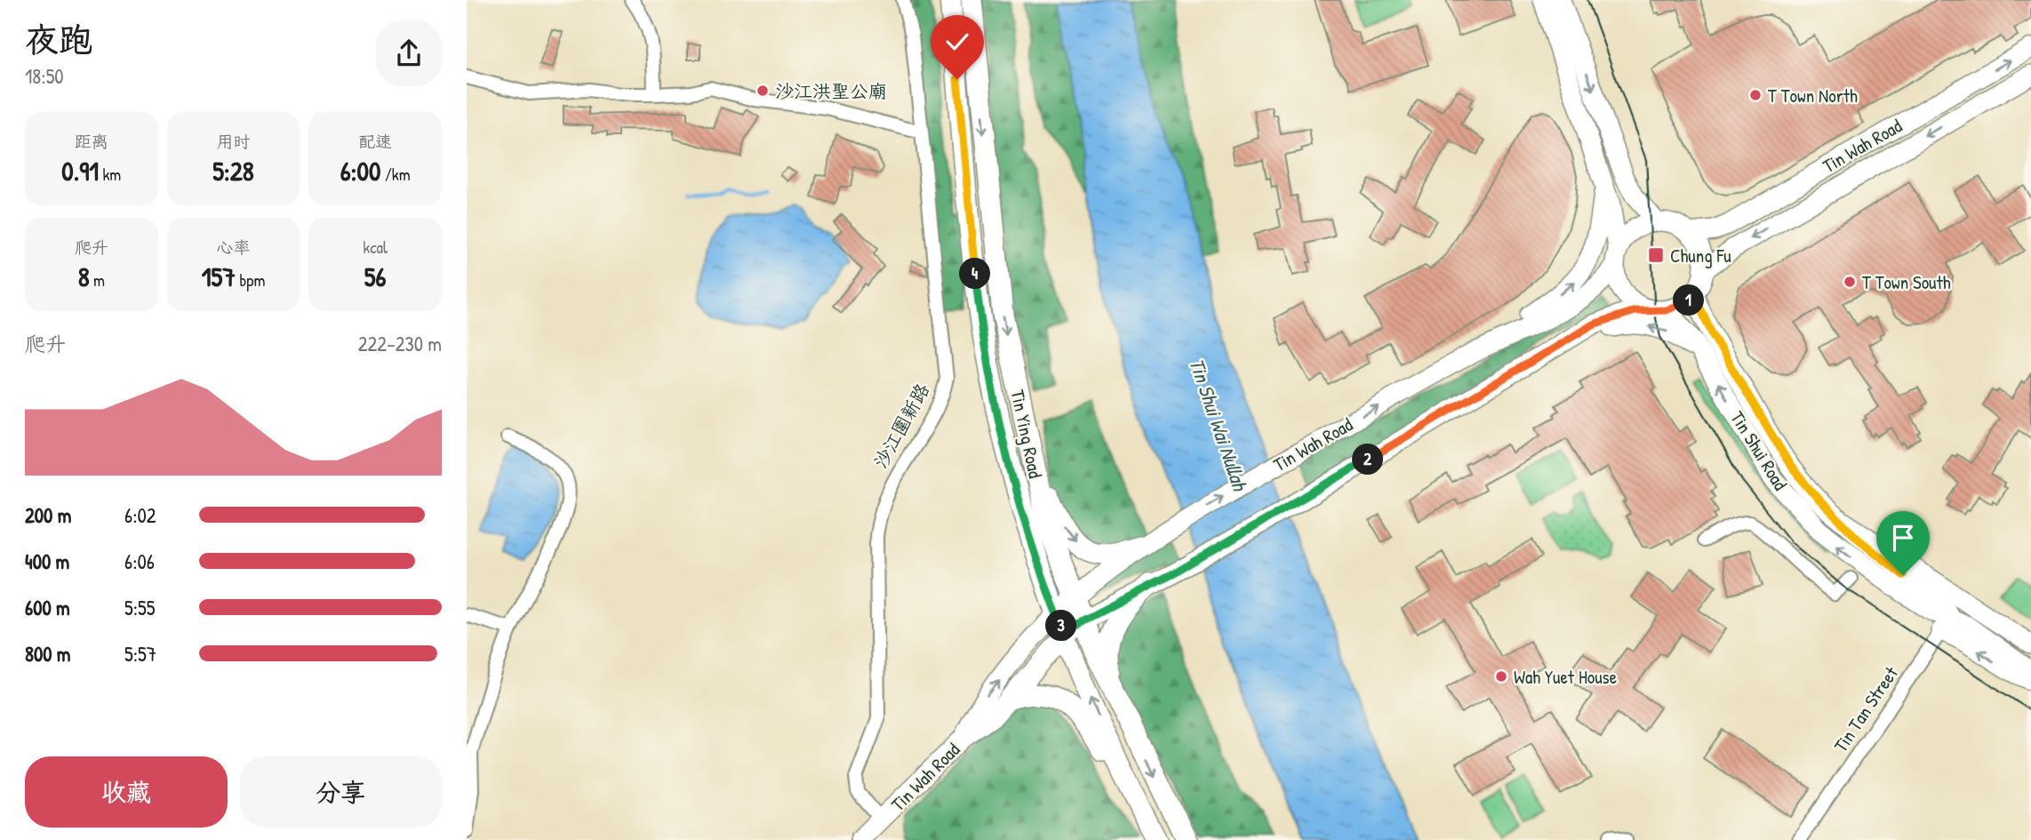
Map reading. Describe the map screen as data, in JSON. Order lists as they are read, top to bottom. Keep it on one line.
{"streets":{"main road":["Tin Wah Road","Tin Ying Road","Tin Shui Road"],"street":["沙江圍新路","Tin Tan Street"]},"crossings":[["Tin Wah Road","沙江圍新路"],["Tin Wah Road","Tin Ying Road"],["Tin Wah Road","Tin Shui Road"],["Tin Shui Road","Tin Tan Street"]],"water":["Tin Shui Wai Nullah"],"places":{"other":["沙江洪聖公廟","T Town North","T Town South","Wah Yuet House"],"transit":["Chung Fu"]},"page":{"heading":["夜跑","18:50"],"stats":[["距离","0.91 km"],["用时","5:28"],["配速","6:00 /km"],["爬升","8 m"],["心率","157 bpm"],["kcal","56"]],"pins":["4","1","2","3"],"chart":["爬升","222–230 m"],"list":[{"name":"200 m","note":"6:02"},{"name":"400 m","note":"6:06"},{"name":"600 m","note":"5:55"},{"name":"800 m","note":"5:57"}],"buttons":["收藏","分享"]}}
